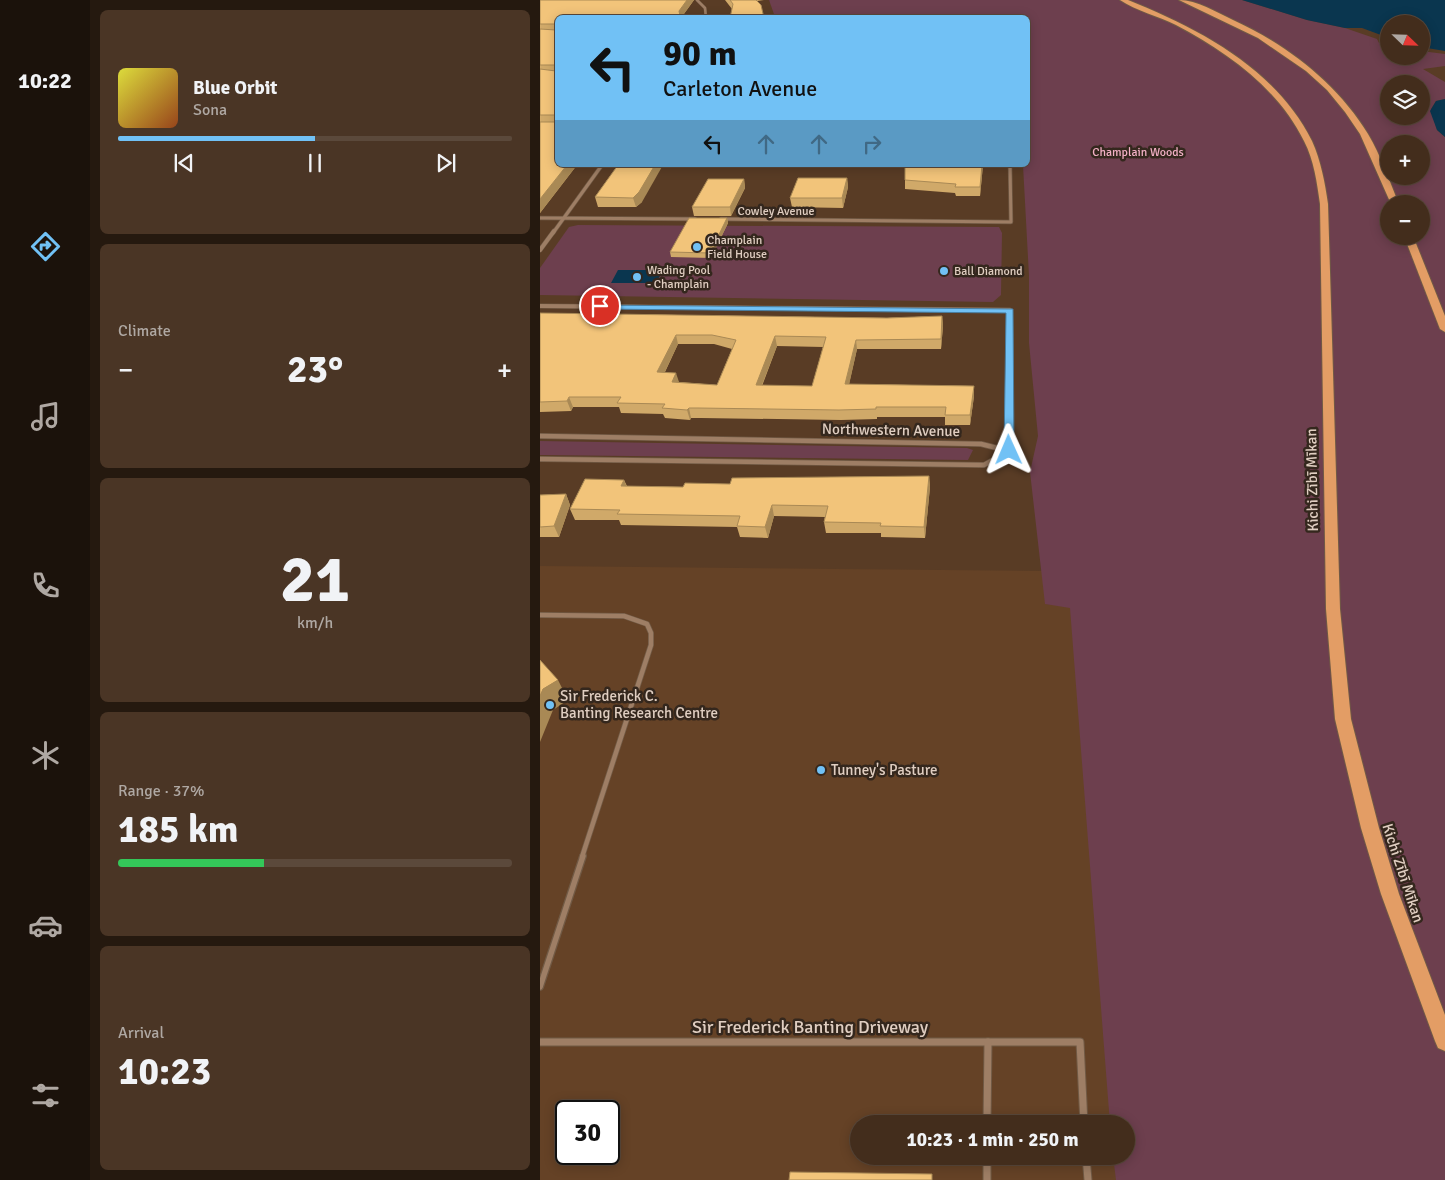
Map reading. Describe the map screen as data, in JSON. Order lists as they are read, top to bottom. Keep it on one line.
{"streets":{"highway":["Kichi Zībī Mīkan"],"street":["Cowley Avenue","Northwestern Avenue","Sir Frederick Banting Driveway"]},"parks":["Champlain Woods"],"places":["Champlain Field House","Ball Diamond","Wading Pool - Champlain","Sir Frederick C. Banting Research Centre","Tunney's Pasture"],"north":"bottom right","page":{"tabs":"10:22","map_buttons":["+","−"],"turn":["90 m","Carleton Avenue"],"song":["Blue Orbit","Sona"],"tile":["Climate",["21","km/h"],["Range · 37%","185 km"],["Arrival","10:23"]],"heat":["−","23°","+"],"limit":"30","trip":"10:23 · 1 min · 250 m"}}
